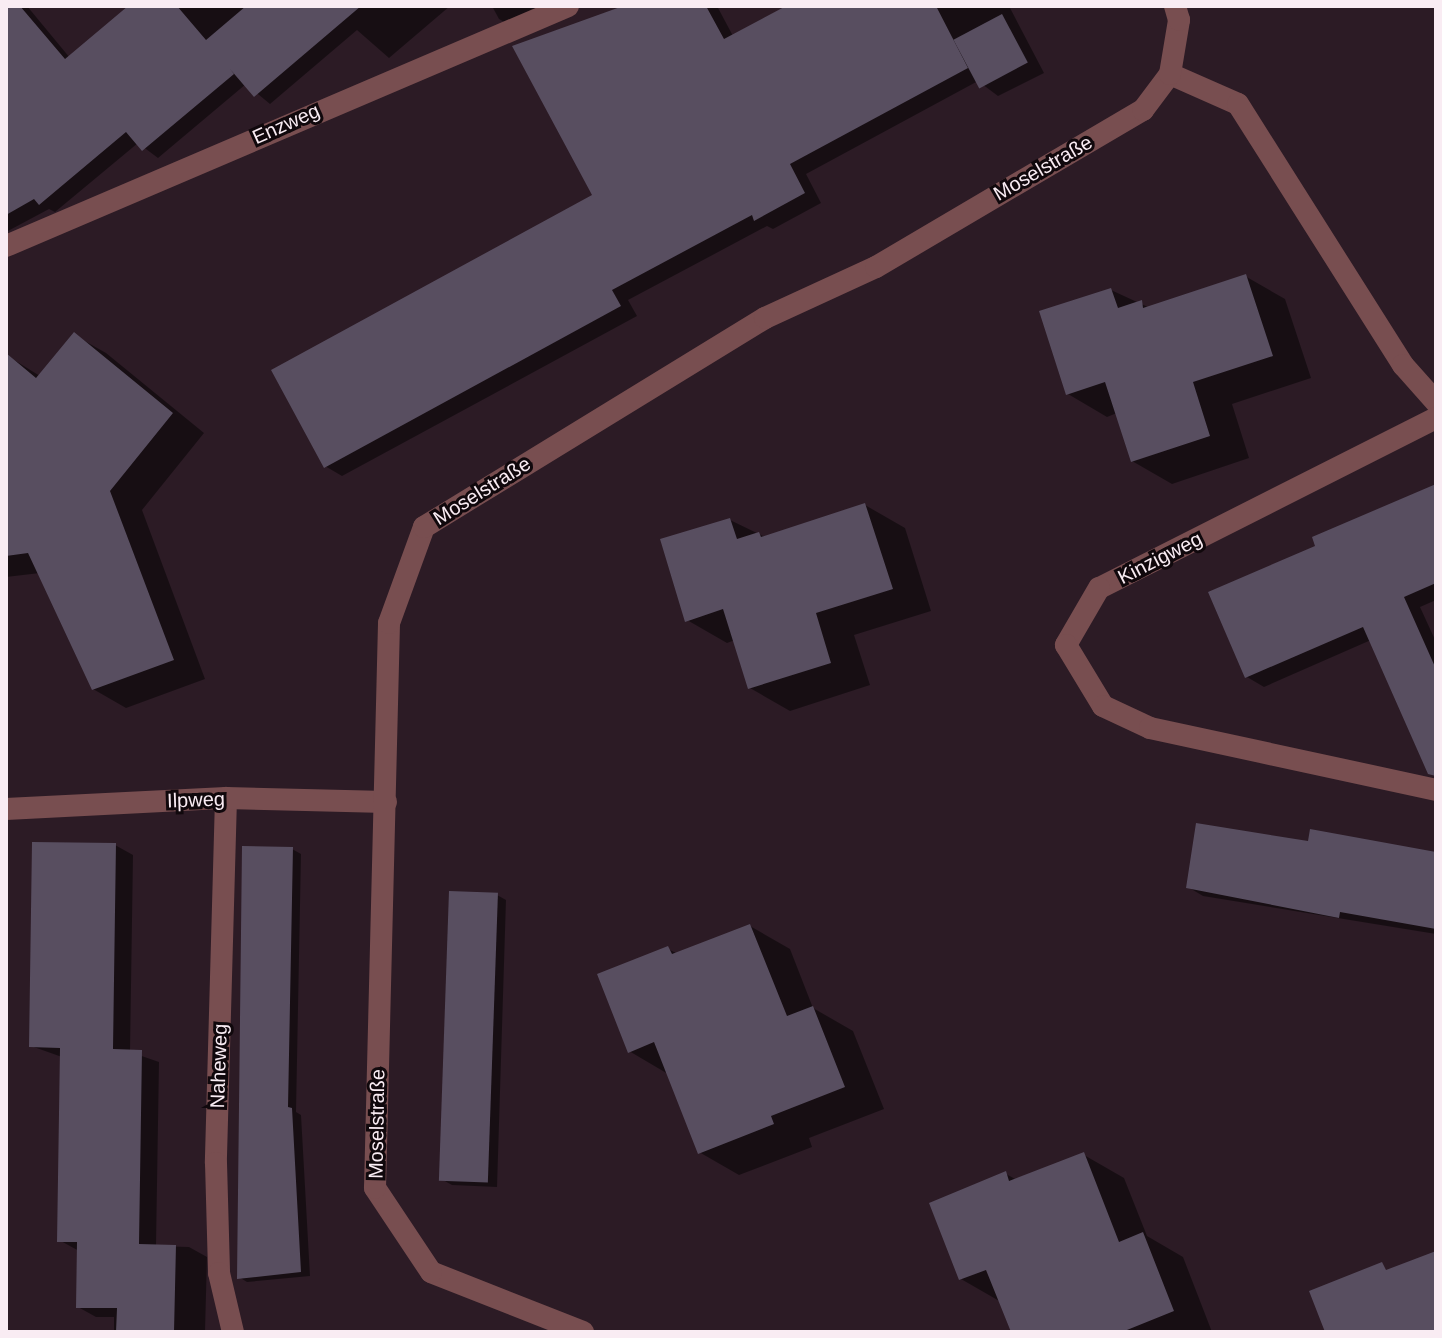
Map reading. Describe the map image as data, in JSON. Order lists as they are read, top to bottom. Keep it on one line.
{"streets":{"street":["Enzweg","Moselstraße","Kinzigweg","Ilpweg","Naheweg"]},"crossings":[["Moselstraße","Ilpweg"],["Ilpweg","Naheweg"]]}
